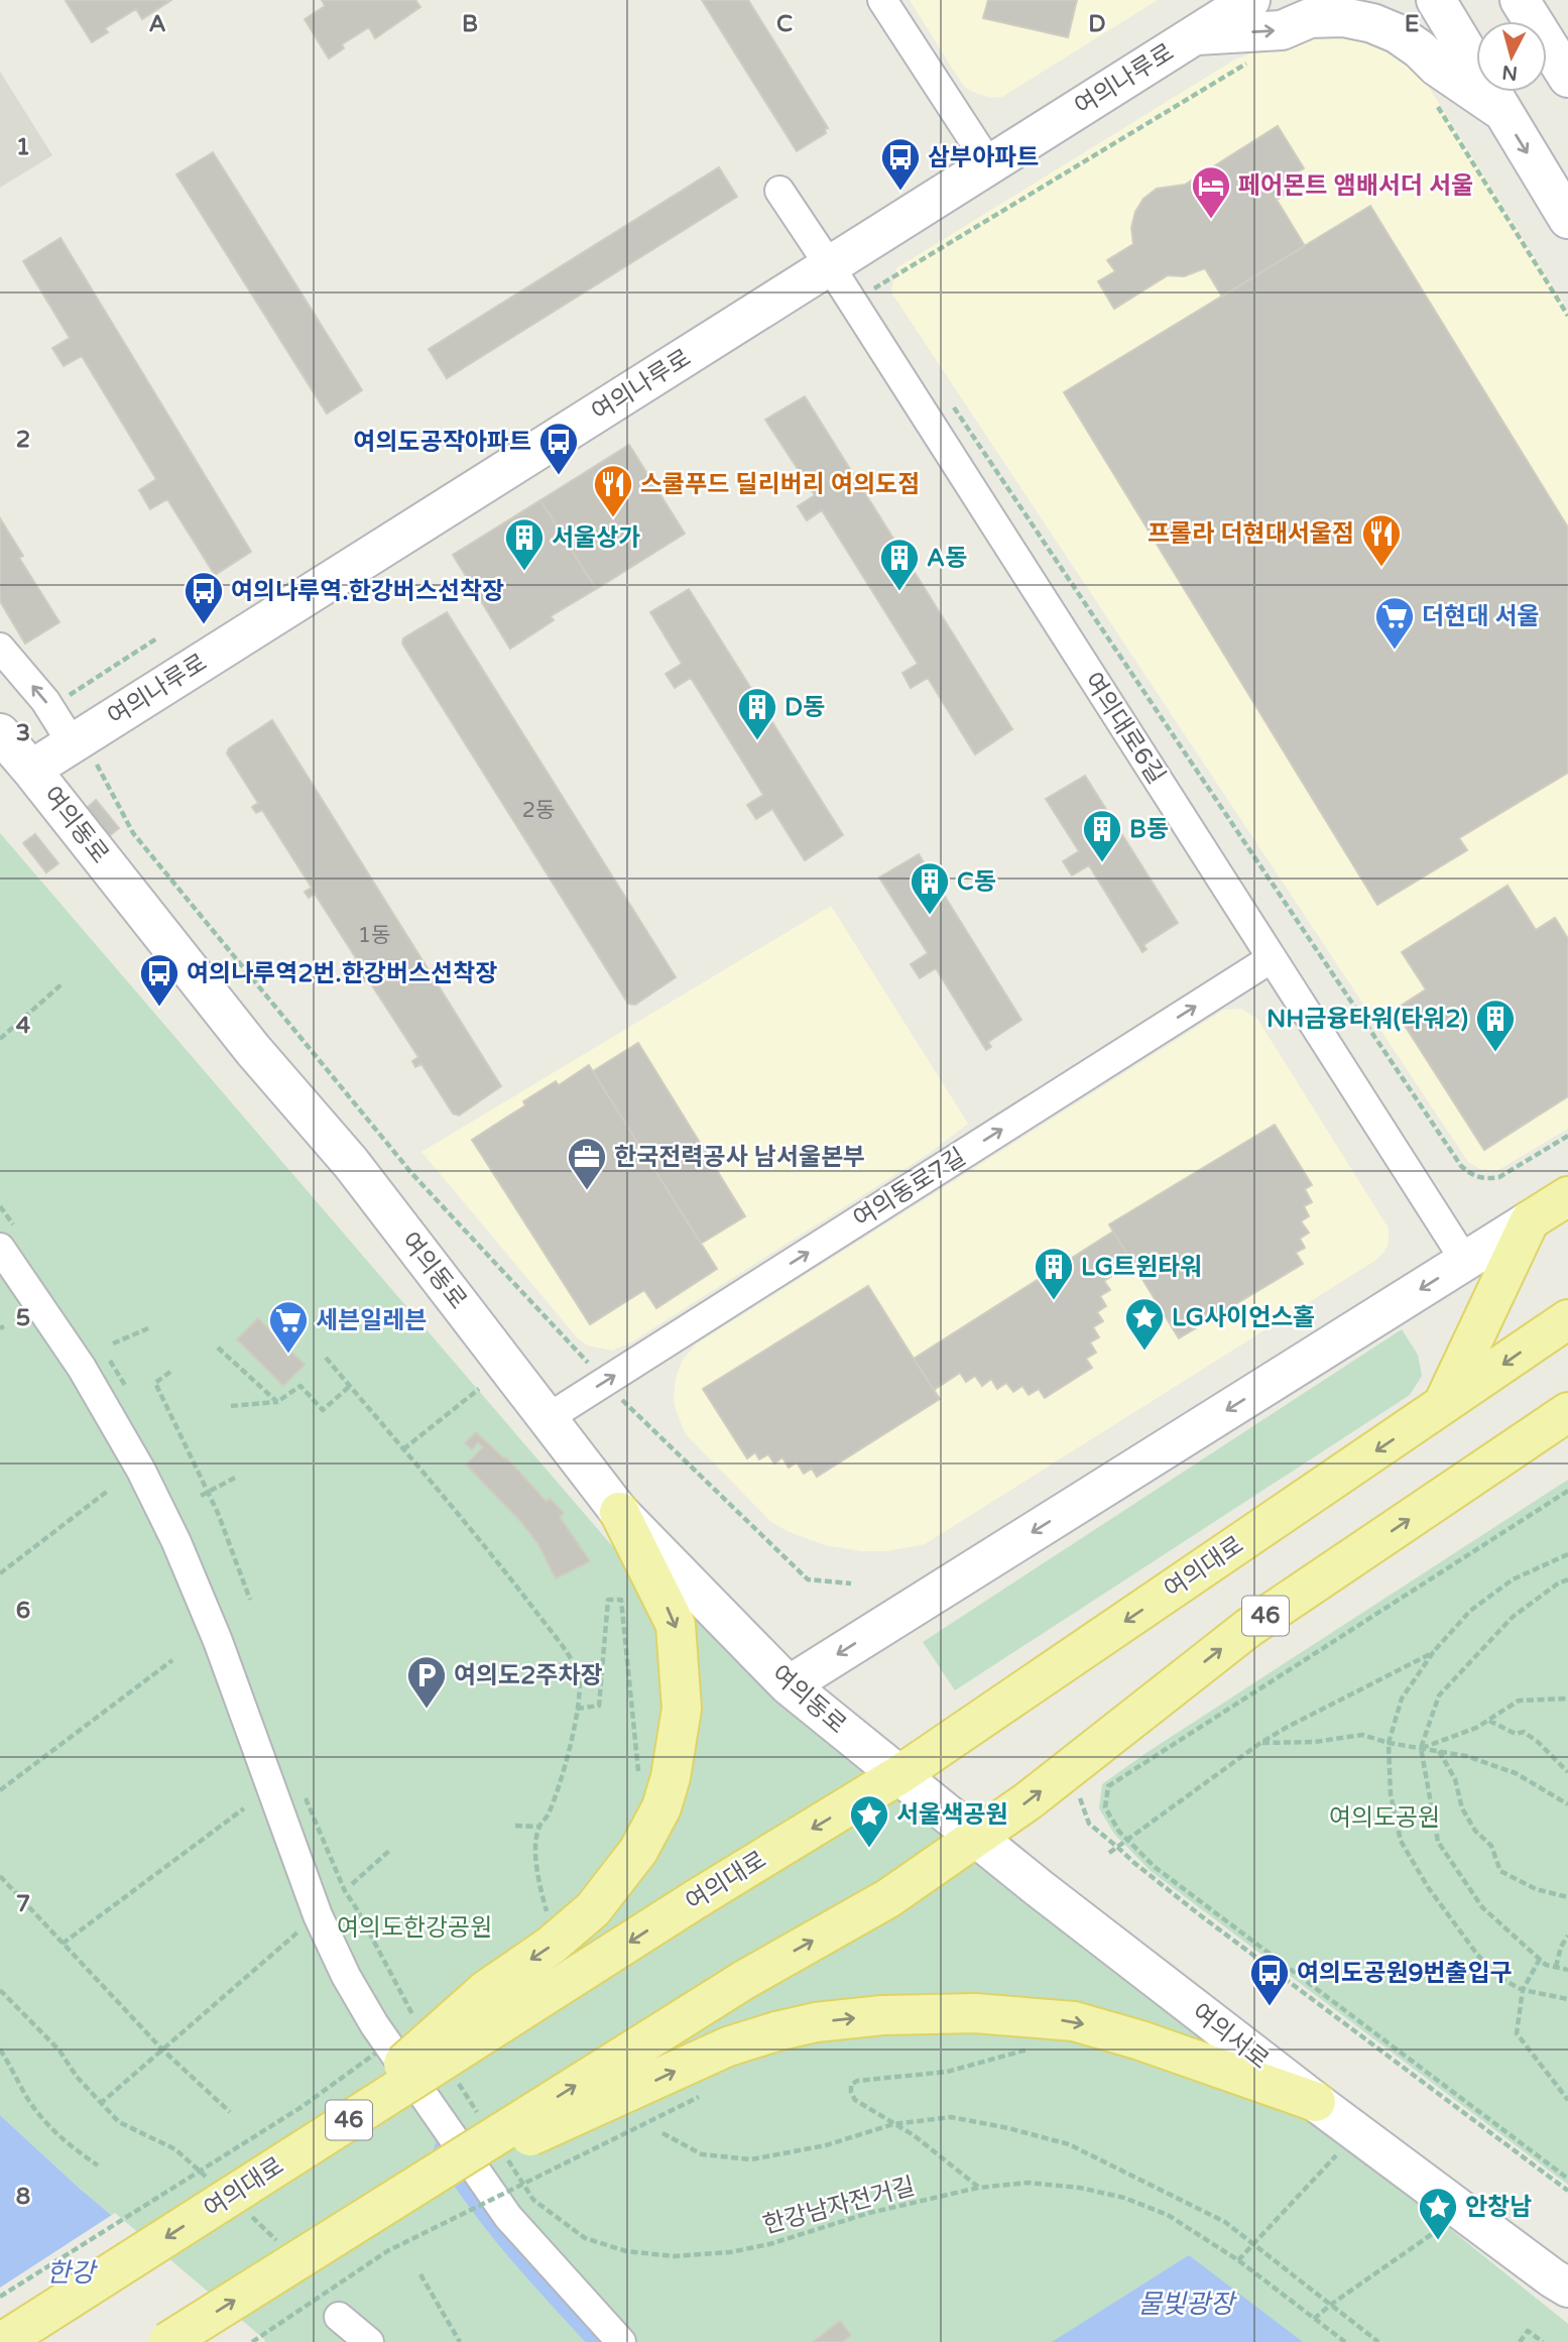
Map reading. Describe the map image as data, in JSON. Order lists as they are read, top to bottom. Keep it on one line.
{"streets":{"main road":["여의나루로","여의동로","여의대로","46","여의서로"],"street":["여의대로6길","여의동로7길"],"path":["한강남자전거길"]},"crossings":[["여의나루로","여의대로6길"],["여의나루로","여의동로"],["여의대로6길","여의동로7길"],["여의동로","여의동로7길"],["여의동로","여의대로"],["여의동로","46"],["여의동로","여의서로"],["여의대로","46"],["여의대로","여의서로"],["46","여의서로"]],"one_way":["여의동로7길"],"water":["한강","물빛광장"],"parks":["여의도공원","여의도한강공원"],"places":{"bus stop":["삼부아파트","여의도공작아파트","여의나루역.한강버스선착장","여의나루역2번.한강버스선착장","여의도공원9번출입구"],"hotel":["페어몬트 앰배서더 서울"],"restaurant":["스쿨푸드 딜리버리 여의도점","프롤라 더현대서울점"],"building":["서울상가","A동","D동","B동","C동","NH금융타워(타워2)","LG트윈타워"],"supermarket":["더현대 서울","세븐일레븐"],"office":["한국전력공사 남서울본부"],"place":["LG사이언스홀","서울색공원","안창남"],"parking":["여의도2주차장"]},"house_numbers":["2동","1동"],"north":"bottom","grid":{"columns":["A","B","C","D","E"],"rows":["1","2","3","4","5","6","7","8"]}}
